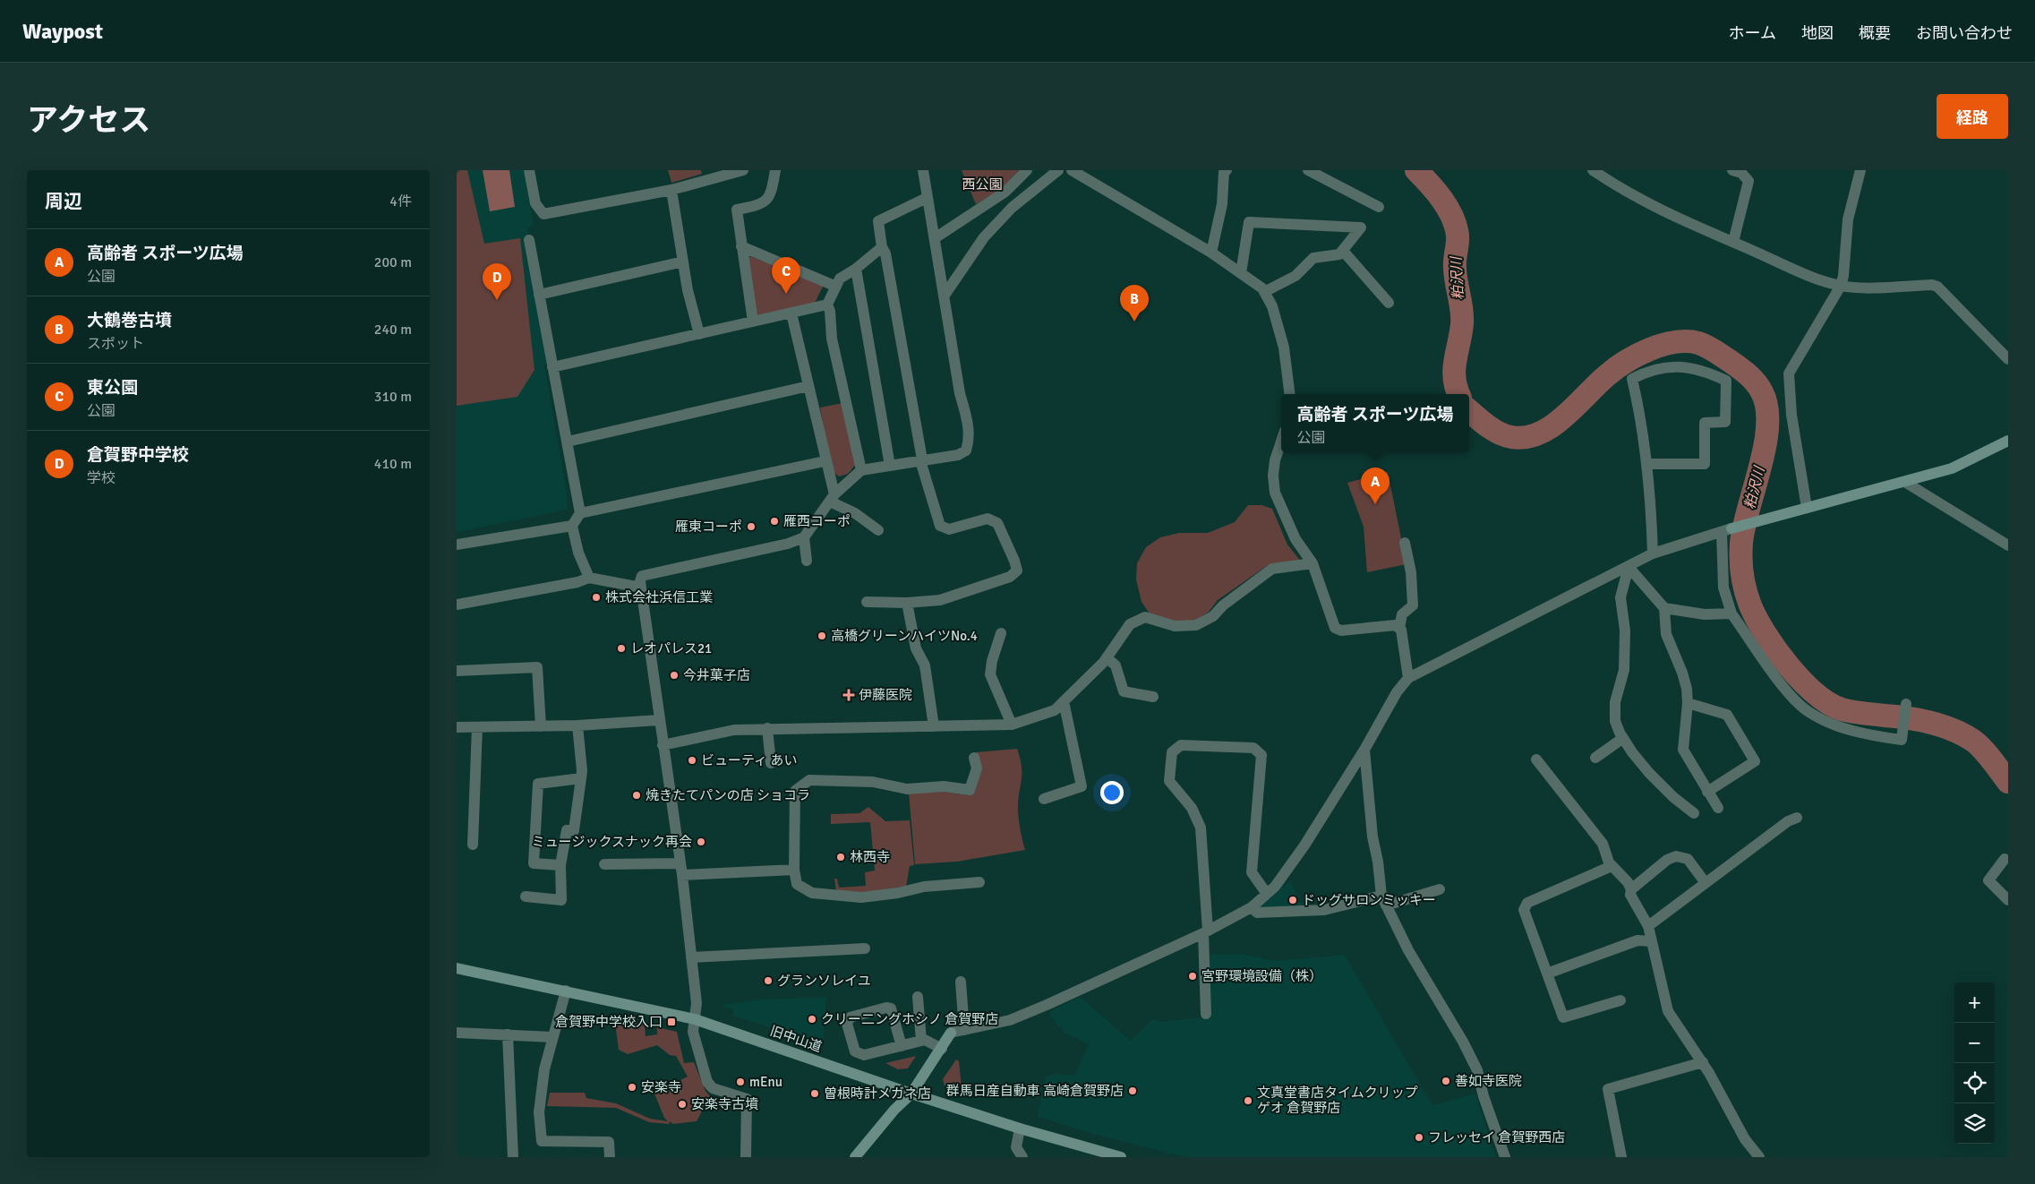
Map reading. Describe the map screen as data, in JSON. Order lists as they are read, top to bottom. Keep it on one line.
{"streets":{"main road":["旧中山道"]},"water":["粕沢川"],"parks":["西公園"],"places":{"other":["雁西コーポ","雁東コーポ","株式会社浜信工業","高橋グリーンハイツNo.4","レオパレス21","今井菓子店","ビューティ あい","焼きたてパンの店 ショコラ","ミュージックスナック再会","林西寺","ドッグサロンミッキー","宮野環境設備（株）","グランソレイユ","クリー二ングホシノ 倉賀野店","善如寺医院","mEnu","安楽寺","群馬日産自動車 高崎倉賀野店","曽根時計メガネ店","文真堂書店タイムクリップ ゲオ 倉賀野店","安楽寺古墳","フレッセイ 倉賀野西店"],"health":["伊藤医院"],"transit":["倉賀野中学校入口"]},"page":{"header":"Waypost","nav":["ホーム","地図","概要","お問い合わせ"],"title":"アクセス","buttons":"経路","heading":["周辺","4件"],"list":[{"mark":"A","name":"高齢者 スポーツ広場","note":"公園","value":"200 m"},{"mark":"B","name":"大鶴巻古墳","note":"スポット","value":"240 m"},{"mark":"C","name":"東公園","note":"公園","value":"310 m"},{"mark":"D","name":"倉賀野中学校","note":"学校","value":"410 m"}],"pins":["C","D","B","A"],"popup":["高齢者 スポーツ広場","公園"],"map_buttons":["+","−"]}}
